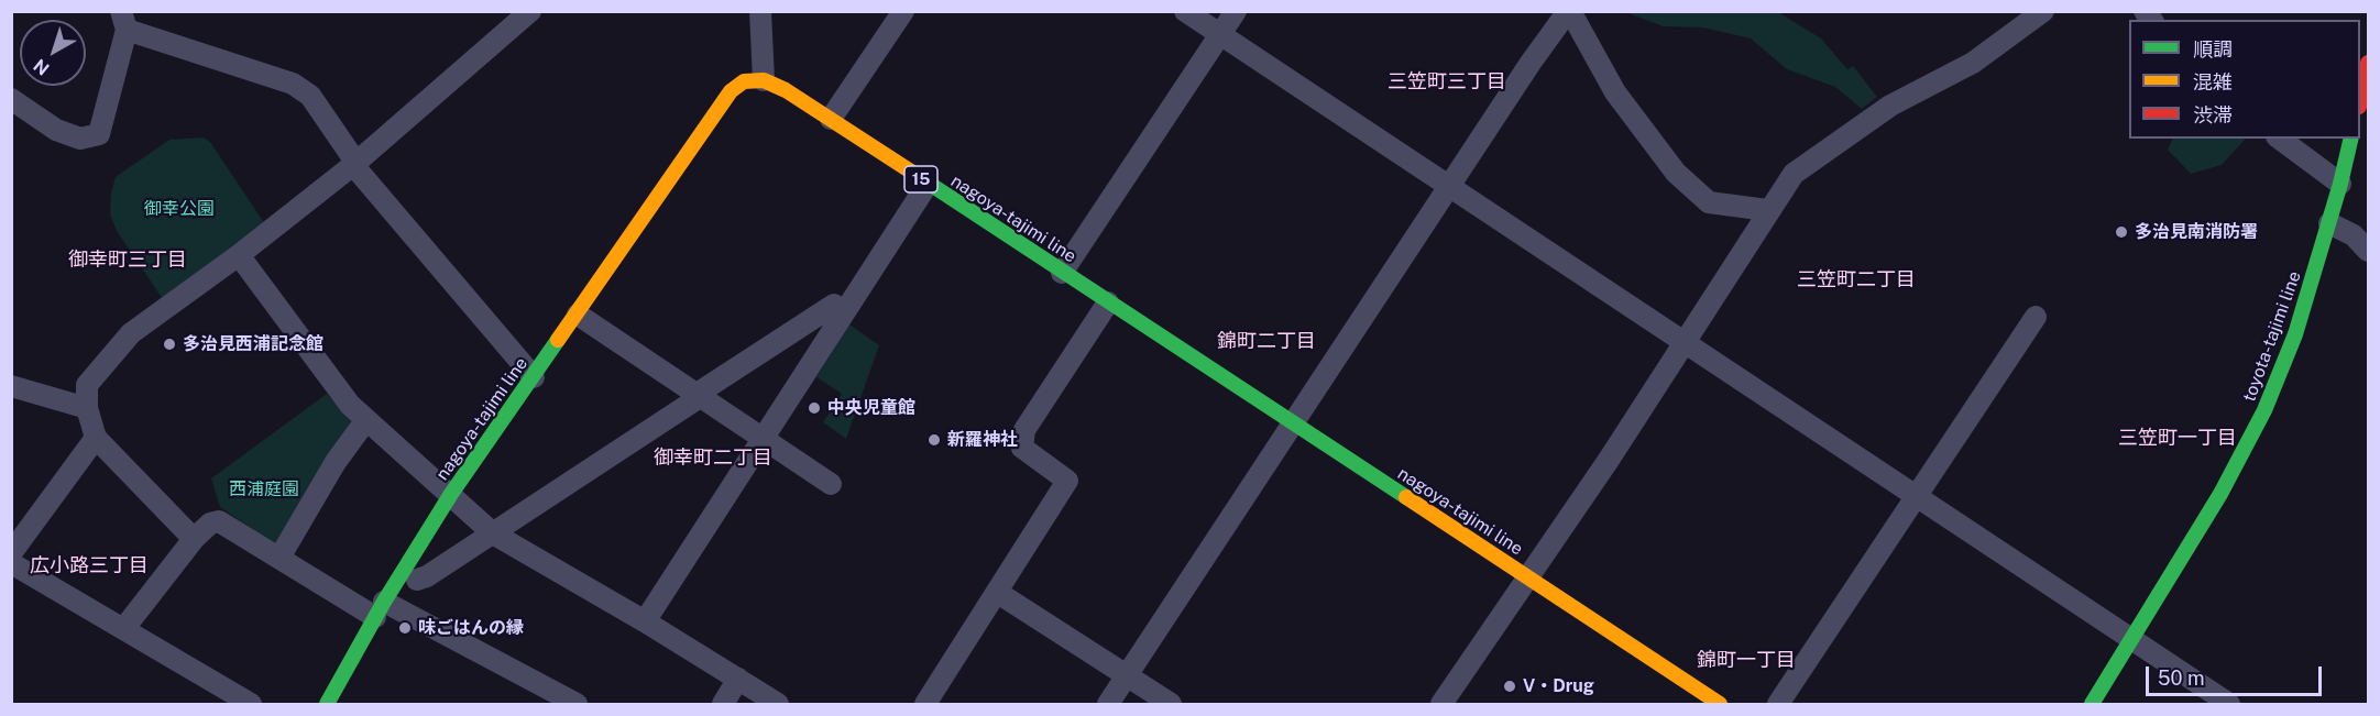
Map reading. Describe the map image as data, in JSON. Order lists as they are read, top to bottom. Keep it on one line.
{"streets":{"main road":["15","nagoya-tajimi line","toyota-tajimi line"]},"districts":["三笠町三丁目","御幸町三丁目","三笠町二丁目","錦町二丁目","三笠町一丁目","御幸町二丁目","広小路三丁目","錦町一丁目"],"parks":["御幸公園","西浦庭園"],"places":["多治見南消防署","多治見西浦記念館","中央児童館","新羅神社","味ごはんの縁","V・Drug"],"legend":["順調","混雑","渋滞"],"scale_bar":"50 m","north":"bottom left"}
